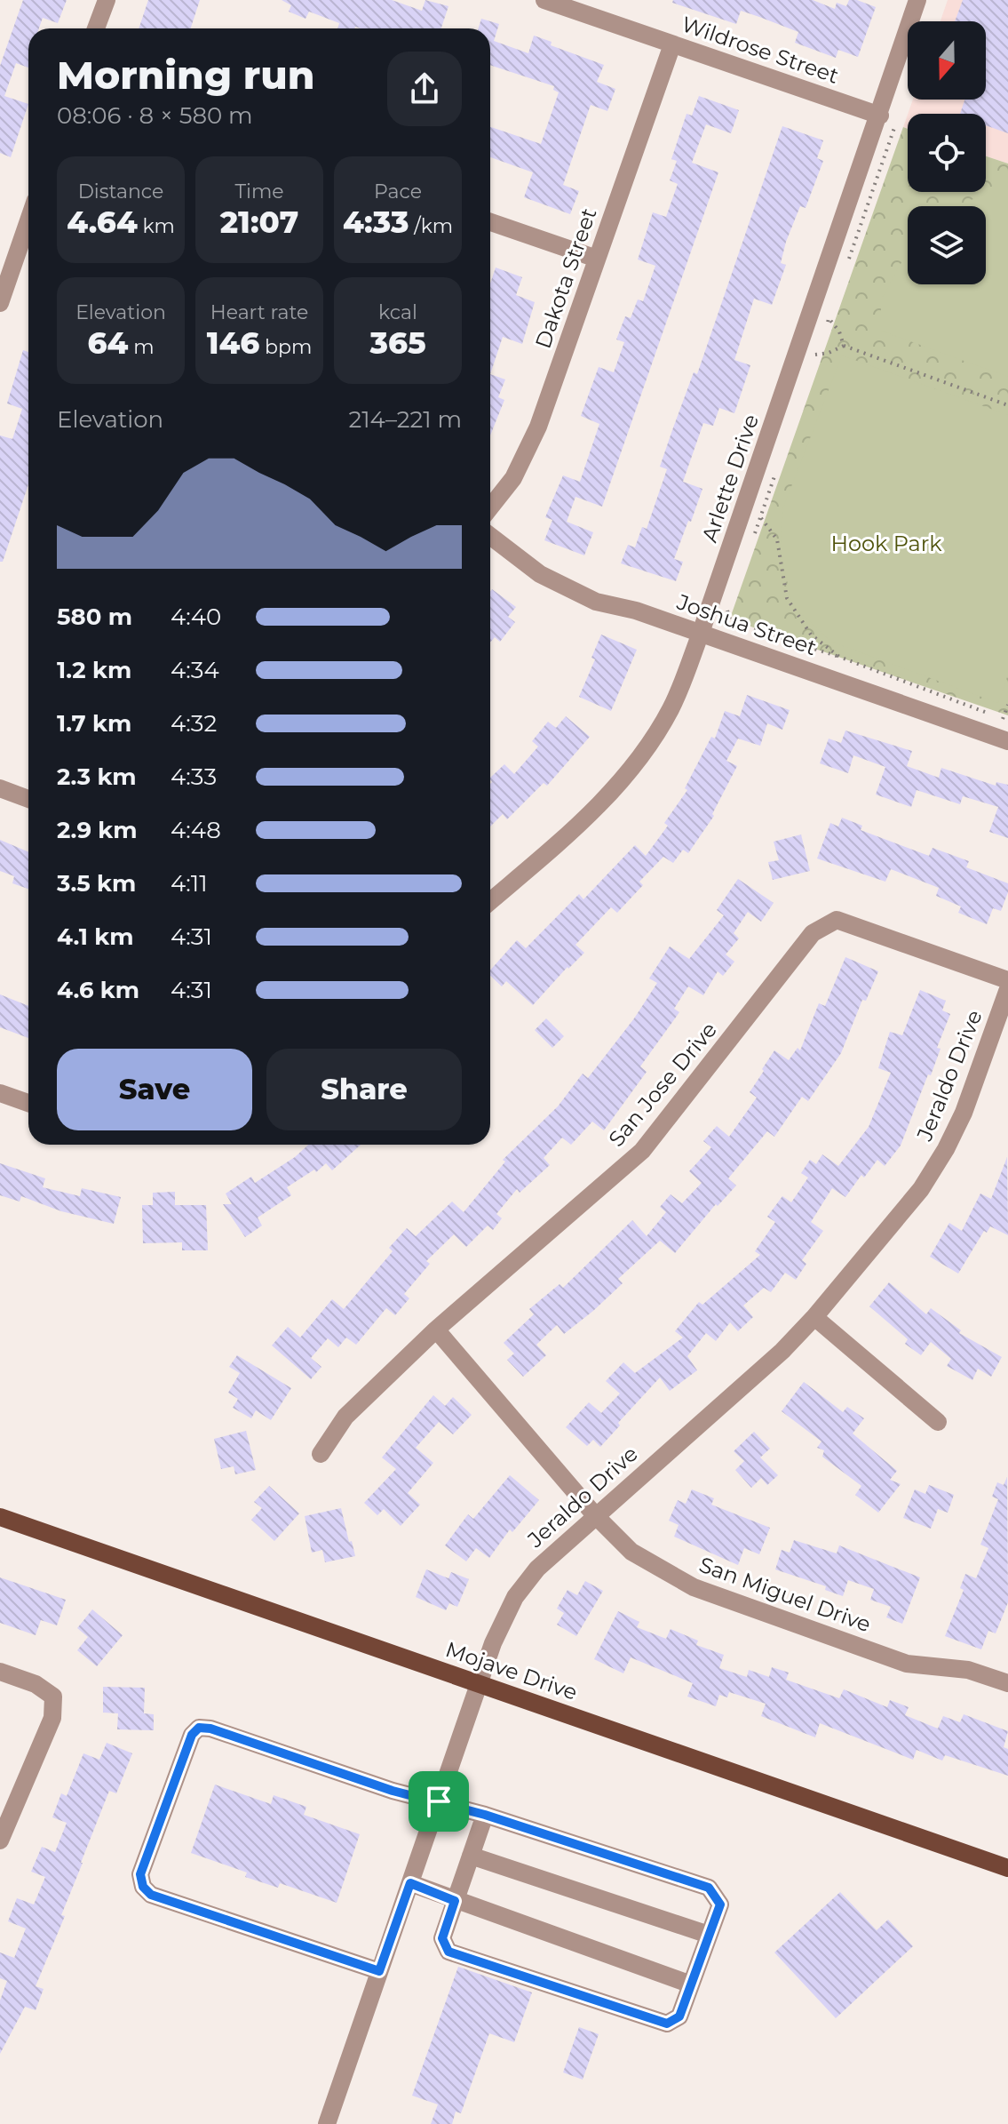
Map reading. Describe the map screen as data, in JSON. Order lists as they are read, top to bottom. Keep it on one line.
{"streets":{"main road":["Mojave Drive"],"street":["Wildrose Street","Dakota Street","Arlette Drive","Joshua Street","Jeraldo Drive","San Jose Drive","San Miguel Drive"]},"crossings":[["Wildrose Street","Dakota Street"],["Wildrose Street","Arlette Drive"],["Arlette Drive","Joshua Street"],["Jeraldo Drive","San Miguel Drive"],["Jeraldo Drive","Mojave Drive"],["San Jose Drive","San Miguel Drive"]],"parks":["Hook Park"],"north":"bottom","page":{"heading":["Morning run","08:06 · 8 × 580 m"],"stats":[["Distance","4.64 km"],["Time","21:07"],["Pace","4:33 /km"],["Elevation","64 m"],["Heart rate","146 bpm"],["kcal","365"]],"chart":["Elevation","214–221 m"],"list":[{"name":"580 m","note":"4:40"},{"name":"1.2 km","note":"4:34"},{"name":"1.7 km","note":"4:32"},{"name":"2.3 km","note":"4:33"},{"name":"2.9 km","note":"4:48"},{"name":"3.5 km","note":"4:11"},{"name":"4.1 km","note":"4:31"},{"name":"4.6 km","note":"4:31"}],"buttons":["Save","Share"]}}
